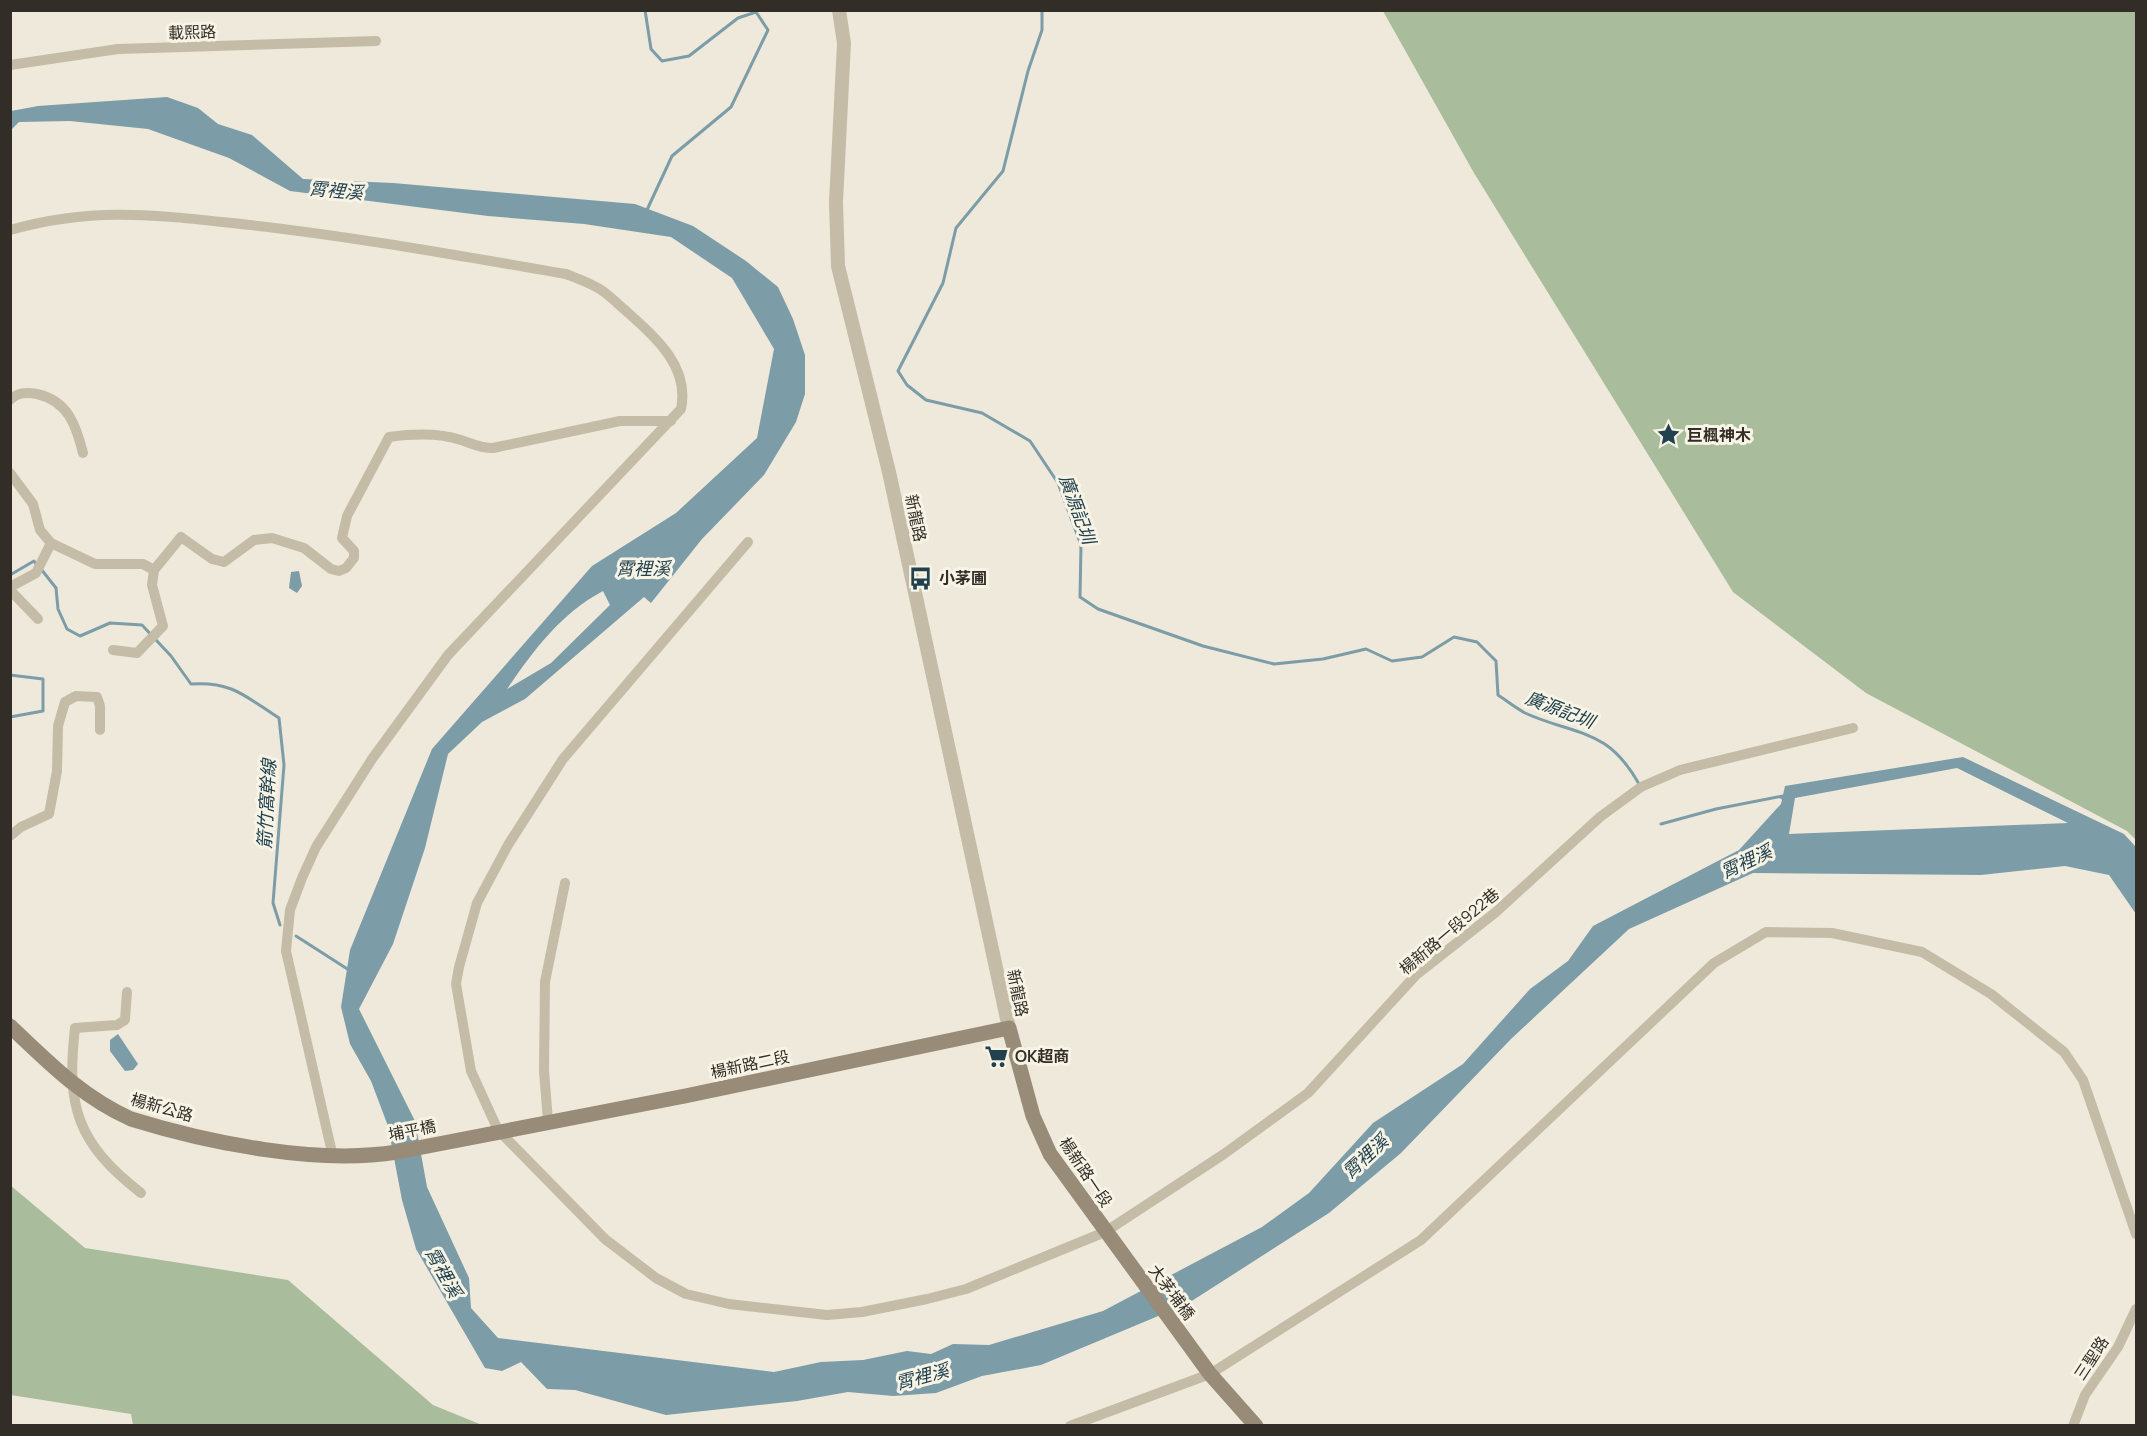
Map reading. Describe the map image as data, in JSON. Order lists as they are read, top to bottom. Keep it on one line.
{"streets":{"main road":["楊新路二段","楊新公路","埔平橋","楊新路一段","大茅埔橋"],"street":["載熙路","新龍路","楊新路一段922巷","三聖路"]},"crossings":[["新龍路","楊新路二段"],["新龍路","楊新路一段"],["楊新路一段922巷","楊新路二段"],["楊新路一段922巷","埔平橋"],["楊新路一段922巷","楊新路一段"],["楊新路一段922巷","大茅埔橋"],["楊新路二段","埔平橋"],["楊新路二段","楊新路一段"],["楊新公路","埔平橋"],["楊新路一段","大茅埔橋"]],"water":["霄裡溪","廣源記圳","箭竹窩幹線"],"places":{"place":["巨楓神木"],"bus stop":["小茅圃"],"supermarket":["OK超商"]}}
